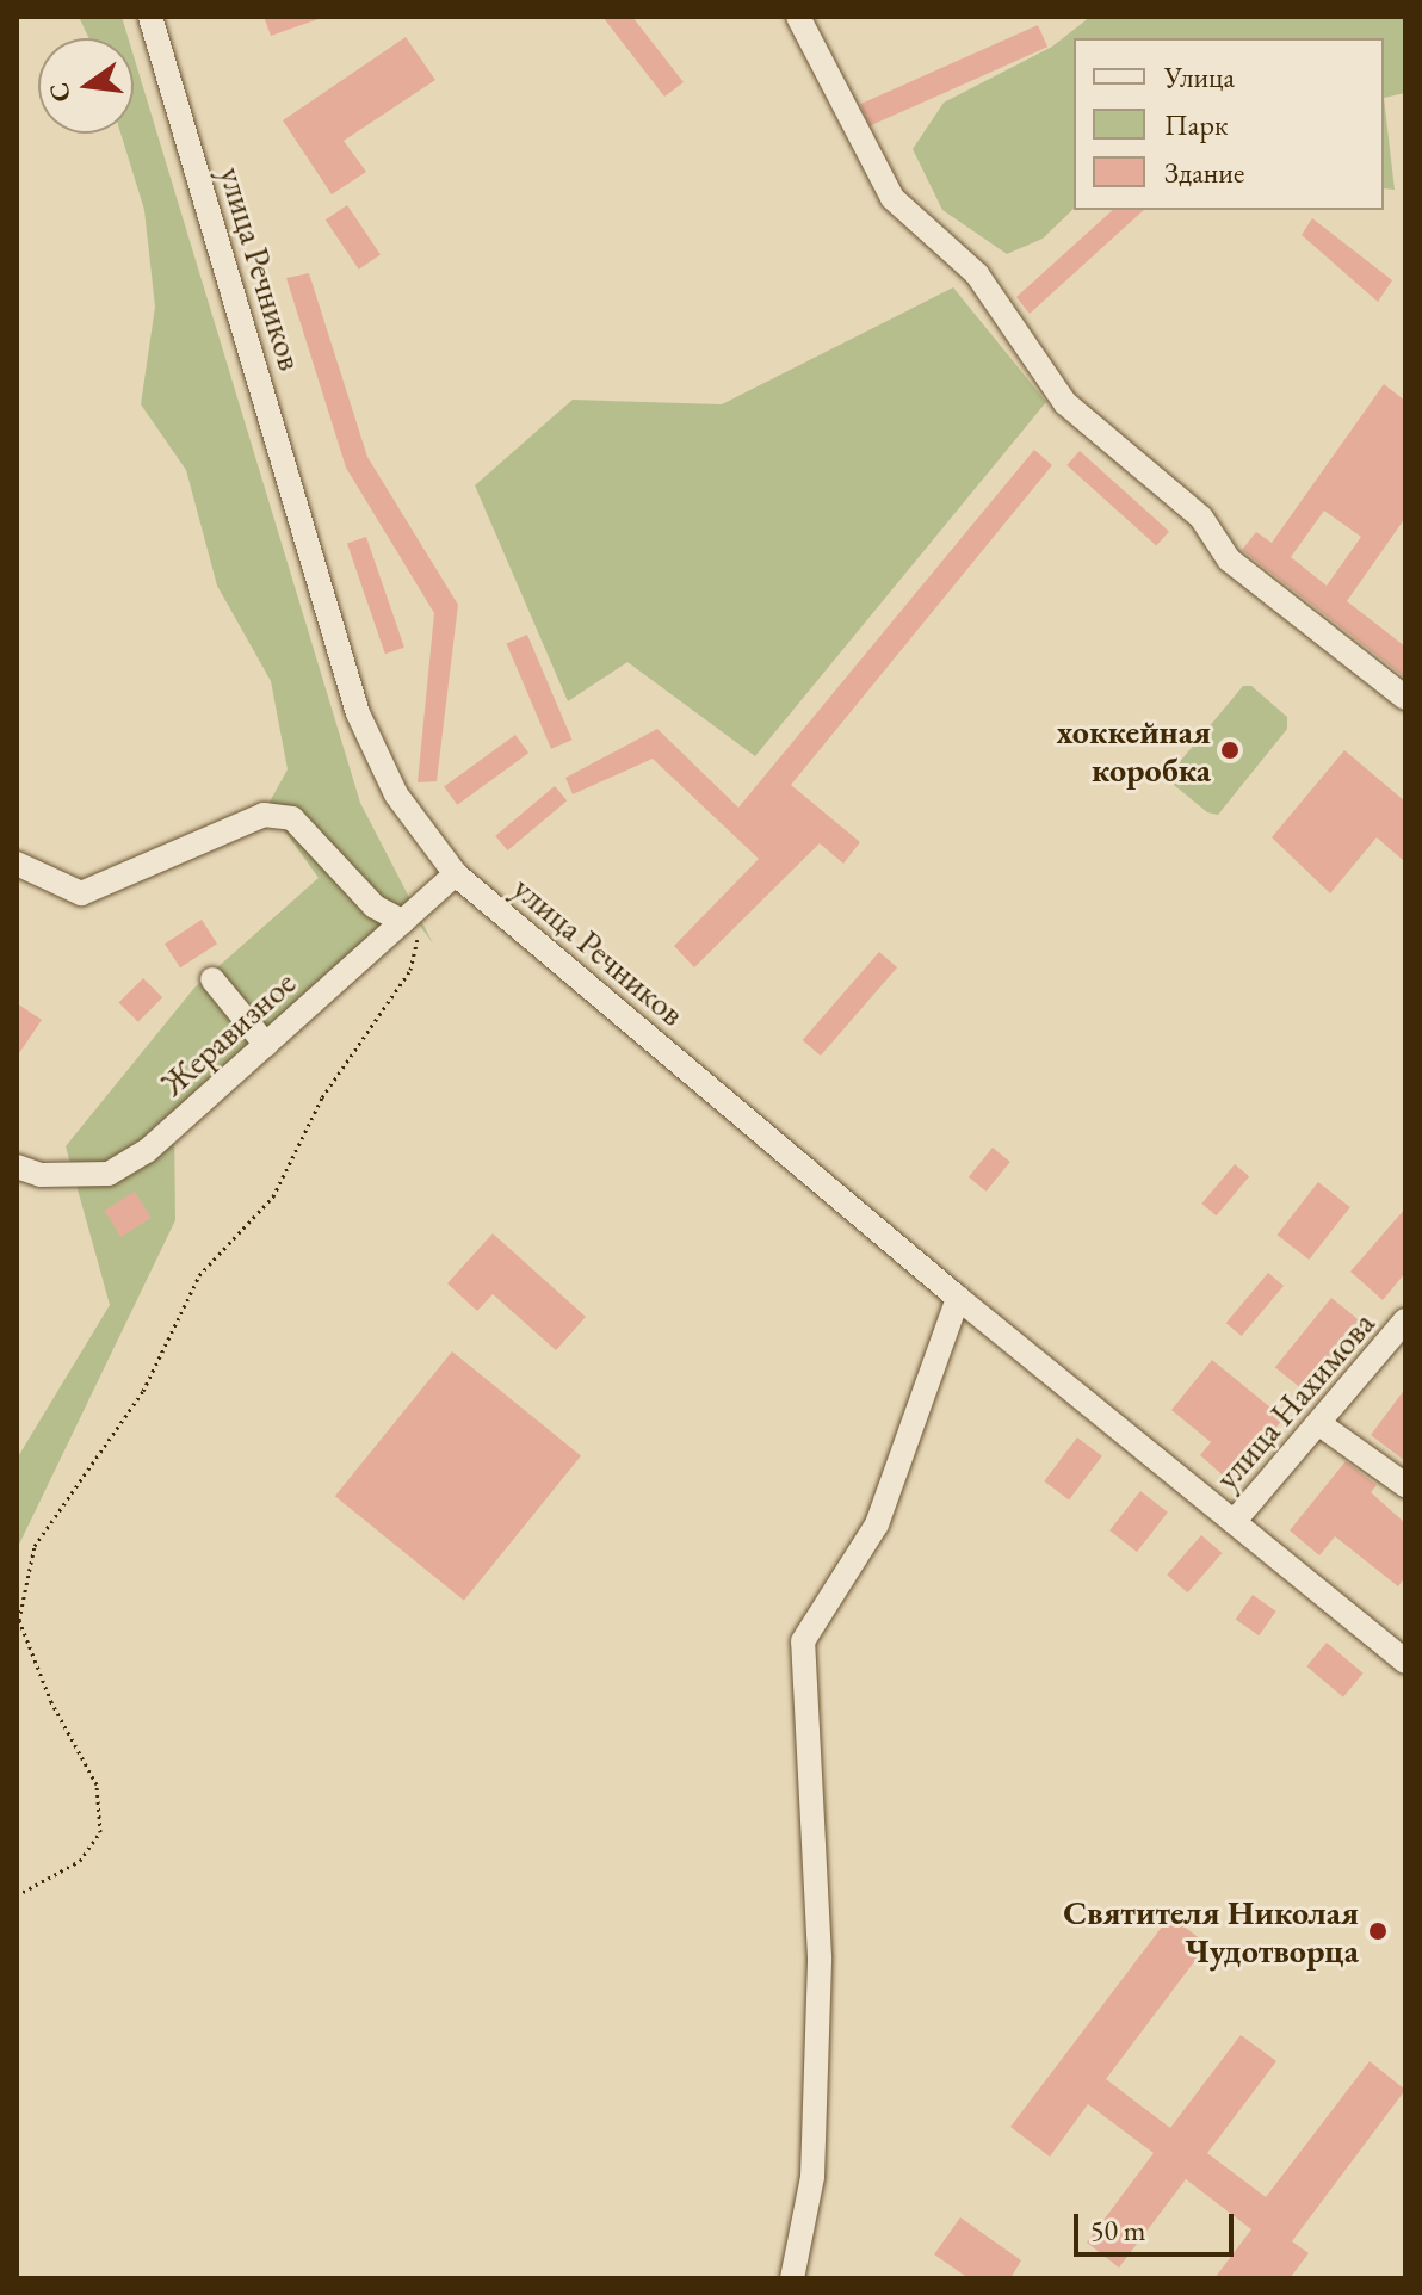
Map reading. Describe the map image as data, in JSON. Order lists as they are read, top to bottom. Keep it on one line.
{"streets":{"street":["улица Речников","Жеравизное","улица Нахимова"]},"crossings":[["улица Речников","Жеравизное"],["улица Речников","улица Нахимова"]],"places":["хоккейная коробка","Святителя Николая Чудотворца"],"legend":["Улица","Парк","Здание"],"scale_bar":"50 m","north":"left"}
